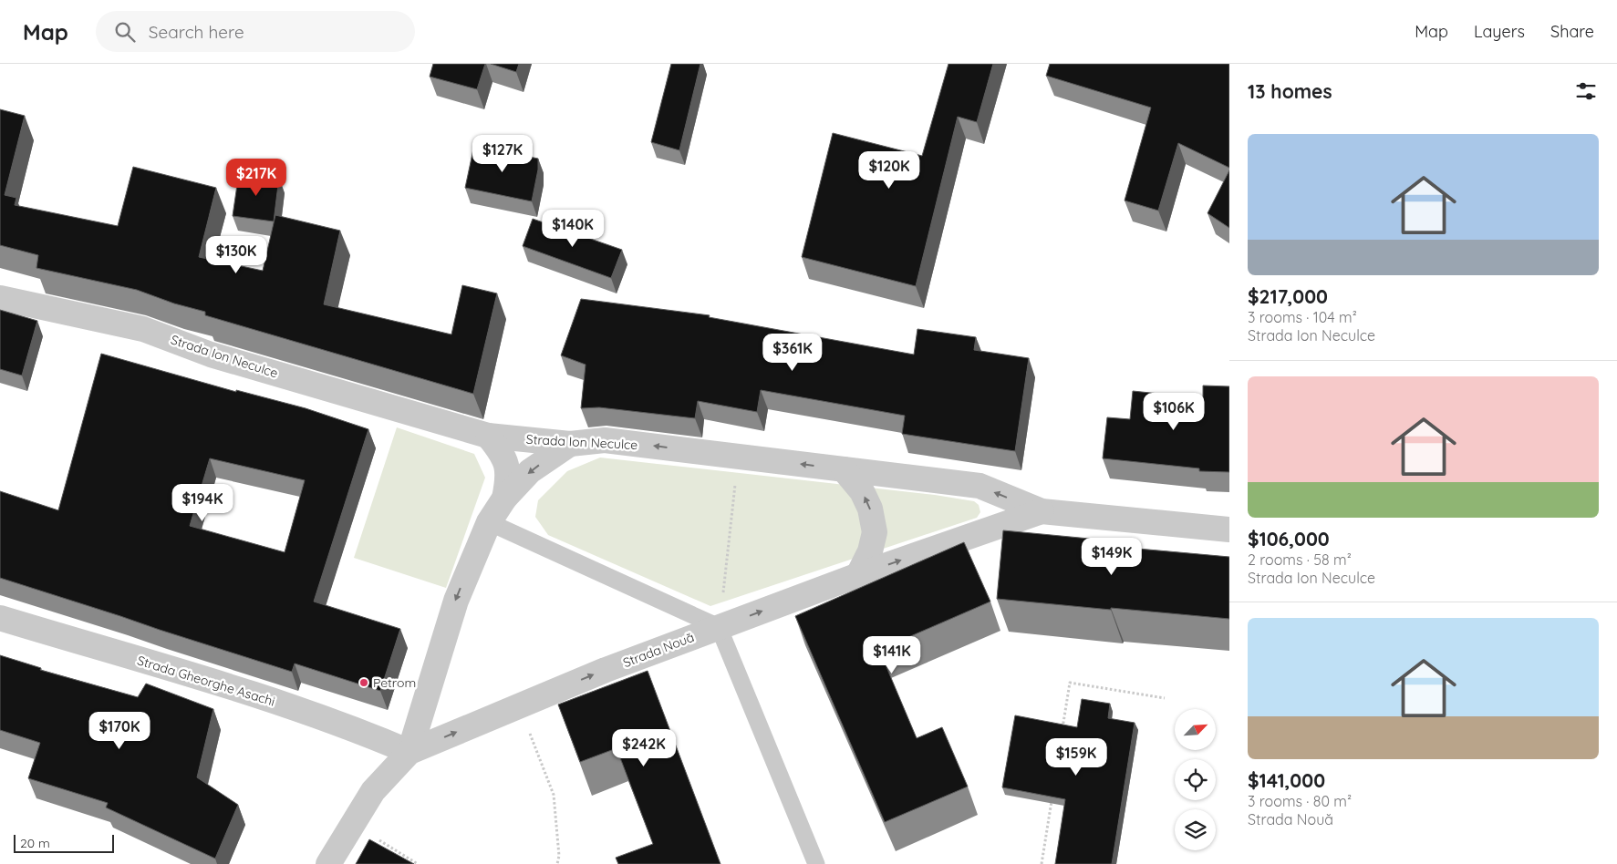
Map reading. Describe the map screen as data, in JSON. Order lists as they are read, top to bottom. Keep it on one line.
{"streets":{"street":["Strada Ion Neculce","Strada Nouă","Strada Gheorghe Asachi"]},"crossings":[["Strada Ion Neculce","Strada Nouă"],["Strada Nouă","Strada Gheorghe Asachi"]],"one_way":["Strada Ion Neculce","Strada Nouă"],"places":["Petrom"],"scale_bar":"20 m","north":"top right","page":{"header":"Map","search":"Search here","nav":["Map","Layers","Share"],"heading":"13 homes","list":[{"name":"$217,000","note":"3 rooms · 104 m² · Strada Ion Neculce"},{"name":"$106,000","note":"2 rooms · 58 m² · Strada Ion Neculce"},{"name":"$141,000","note":"3 rooms · 80 m² · Strada Nouă"}],"price":["$127K","$120K","$217K","$140K","$130K","$361K","$106K","$194K","$149K","$141K","$170K","$242K","$159K"],"scale":"20 m"}}
